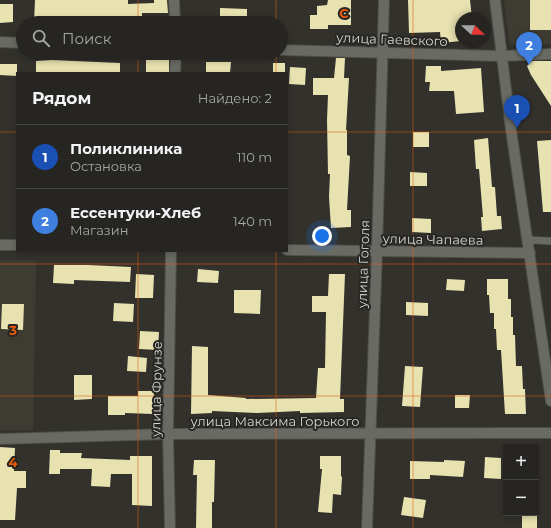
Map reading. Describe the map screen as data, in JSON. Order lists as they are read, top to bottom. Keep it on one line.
{"streets":{"street":["улица Гаевского","улица Чапаева","улица Гоголя","улица Фрунзе","улица Максима Горького"]},"crossings":[["улица Гаевского","улица Гоголя"],["улица Чапаева","улица Гоголя"],["улица Гоголя","улица Максима Горького"],["улица Фрунзе","улица Максима Горького"]],"north":"right","page":{"search":"Поиск","pins":["2","1"],"heading":["Рядом","Найдено: 2"],"list":[{"mark":"1","name":"Поликлиника","note":"Остановка","value":"110 m"},{"mark":"2","name":"Ессентуки-Хлеб","note":"Магазин","value":"140 m"}],"map_buttons":["+","−"]},"grid":{"columns":["C"],"rows":["3","4"]}}
